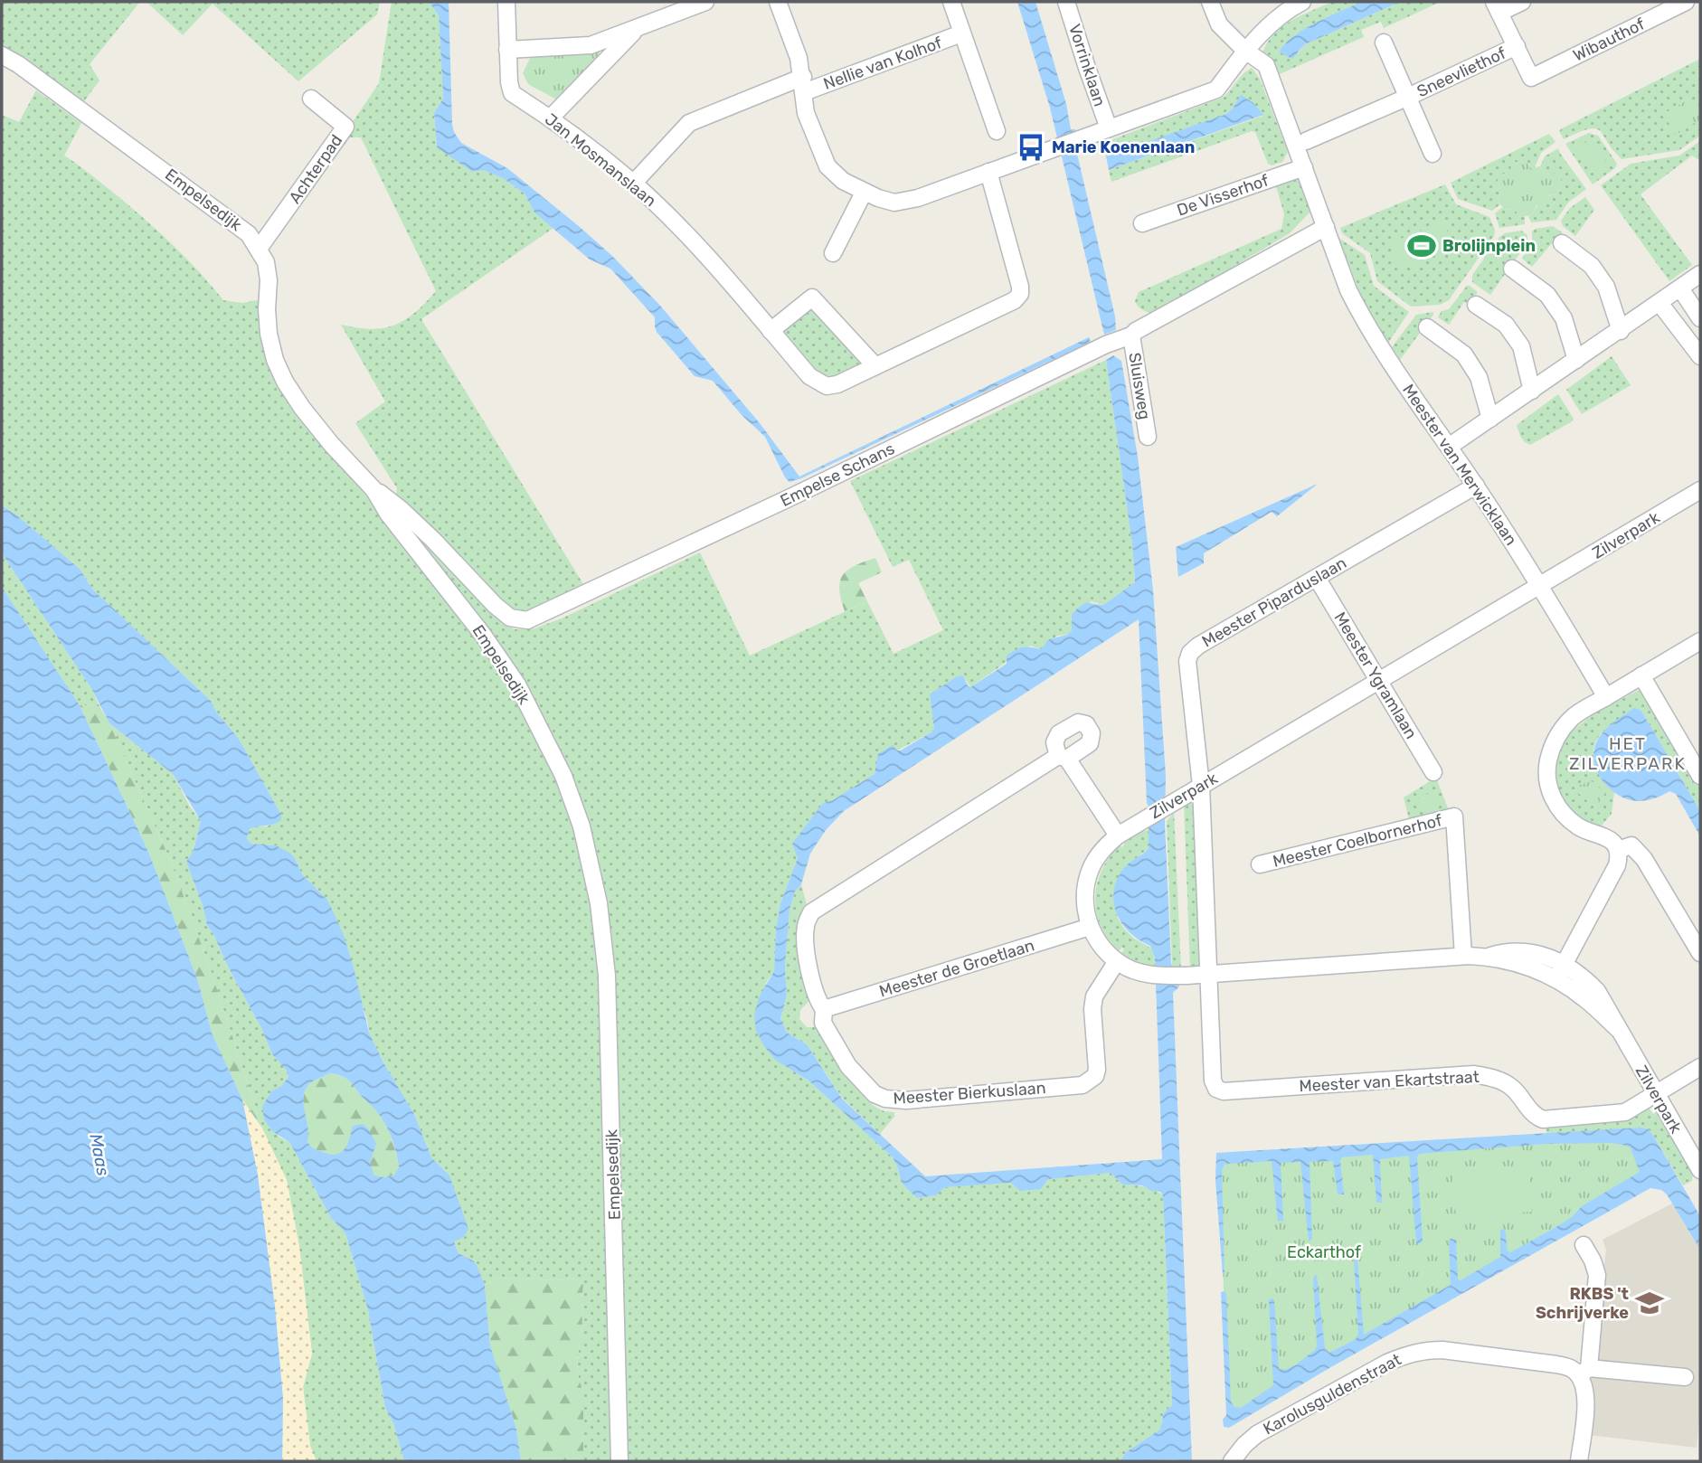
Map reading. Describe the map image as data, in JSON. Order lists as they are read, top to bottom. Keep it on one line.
{"streets":{"street":["Wibauthof","Nellie van Kolhof","Vorrinklaan","Sneevliethof","Jan Mosmanslaan","Achterpad","De Visserhof","Empelsedijk","Sluisweg","Meester van Merwicklaan","Empelse Schans","Zilverpark","Meester Piparduslaan","Meester Ygramlaan","Meester Coelbornerhof","Meester de Groetlaan","Meester van Ekartstraat","Meester Bierkuslaan","Karolusguldenstraat"]},"crossings":[["Wibauthof","Sneevliethof"],["Nellie van Kolhof","Jan Mosmanslaan"],["Achterpad","Empelsedijk"],["De Visserhof","Meester van Merwicklaan"],["Empelsedijk","Empelse Schans"],["Sluisweg","Empelse Schans"],["Meester van Merwicklaan","Empelse Schans"],["Meester van Merwicklaan","Zilverpark"],["Meester van Merwicklaan","Meester Piparduslaan"],["Zilverpark","Meester Piparduslaan"],["Zilverpark","Meester Ygramlaan"],["Zilverpark","Meester Coelbornerhof"],["Zilverpark","Meester de Groetlaan"],["Zilverpark","Meester van Ekartstraat"],["Zilverpark","Meester Bierkuslaan"],["Meester Piparduslaan","Meester Ygramlaan"],["Meester Piparduslaan","Meester van Ekartstraat"],["Meester de Groetlaan","Meester Bierkuslaan"]],"districts":["HET ZILVERPARK"],"water":["Maas"],"parks":["Eckarthof"],"places":{"bus stop":["Marie Koenenlaan"],"sports":["Brolijnplein"],"school or university":["RKBS 't Schrijverke"]}}
